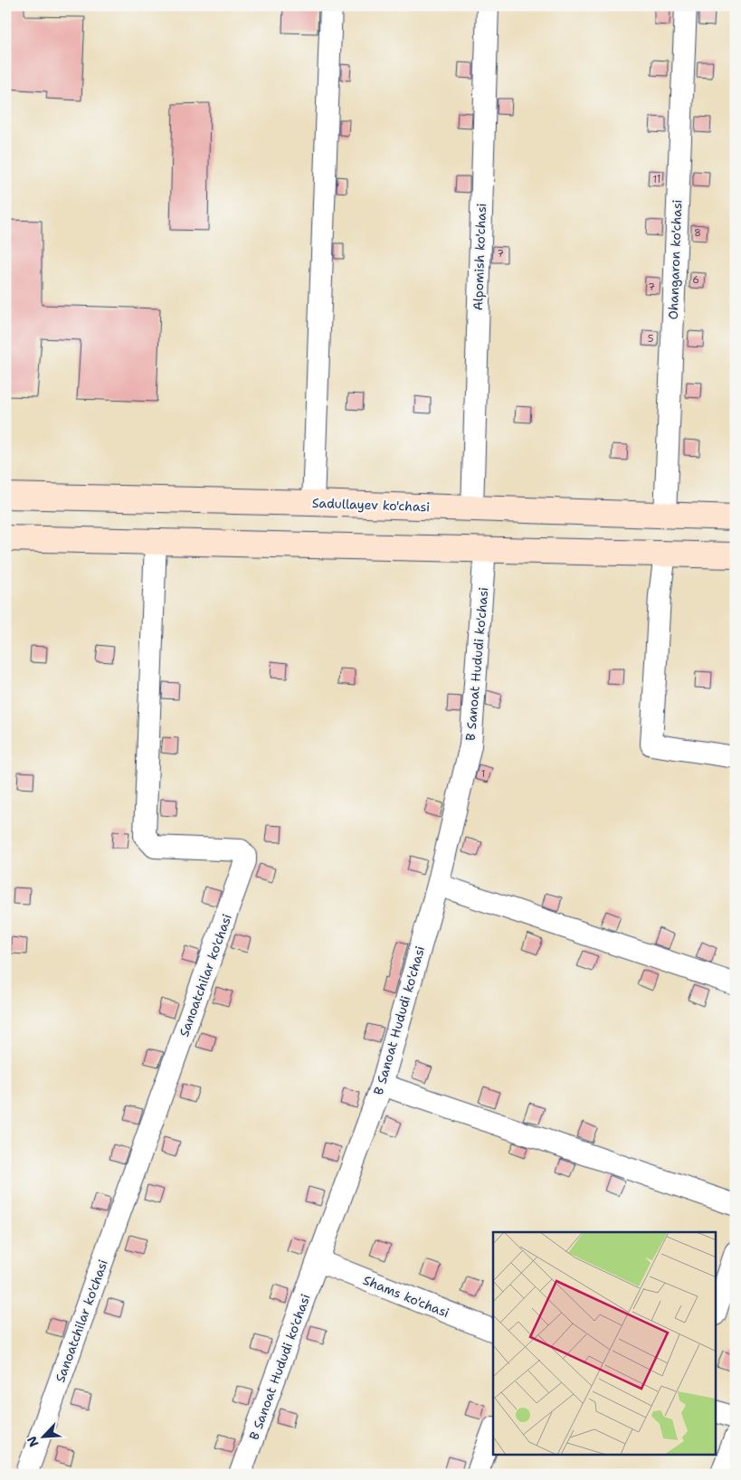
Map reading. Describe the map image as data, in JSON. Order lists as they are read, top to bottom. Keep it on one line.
{"streets":{"main road":["Sadullayev ko'chasi"],"street":["Alpomish ko'chasi","Ohangaron ko'chasi","B Sanoat Hududi ko'chasi","Sanoatchilar ko'chasi","Shams ko'chasi"]},"crossings":[["Alpomish ko'chasi","Sadullayev ko'chasi"],["Ohangaron ko'chasi","Sadullayev ko'chasi"],["B Sanoat Hududi ko'chasi","Shams ko'chasi"]],"house_numbers":["11","8","7","6","7","5","1"],"north":"bottom left"}
